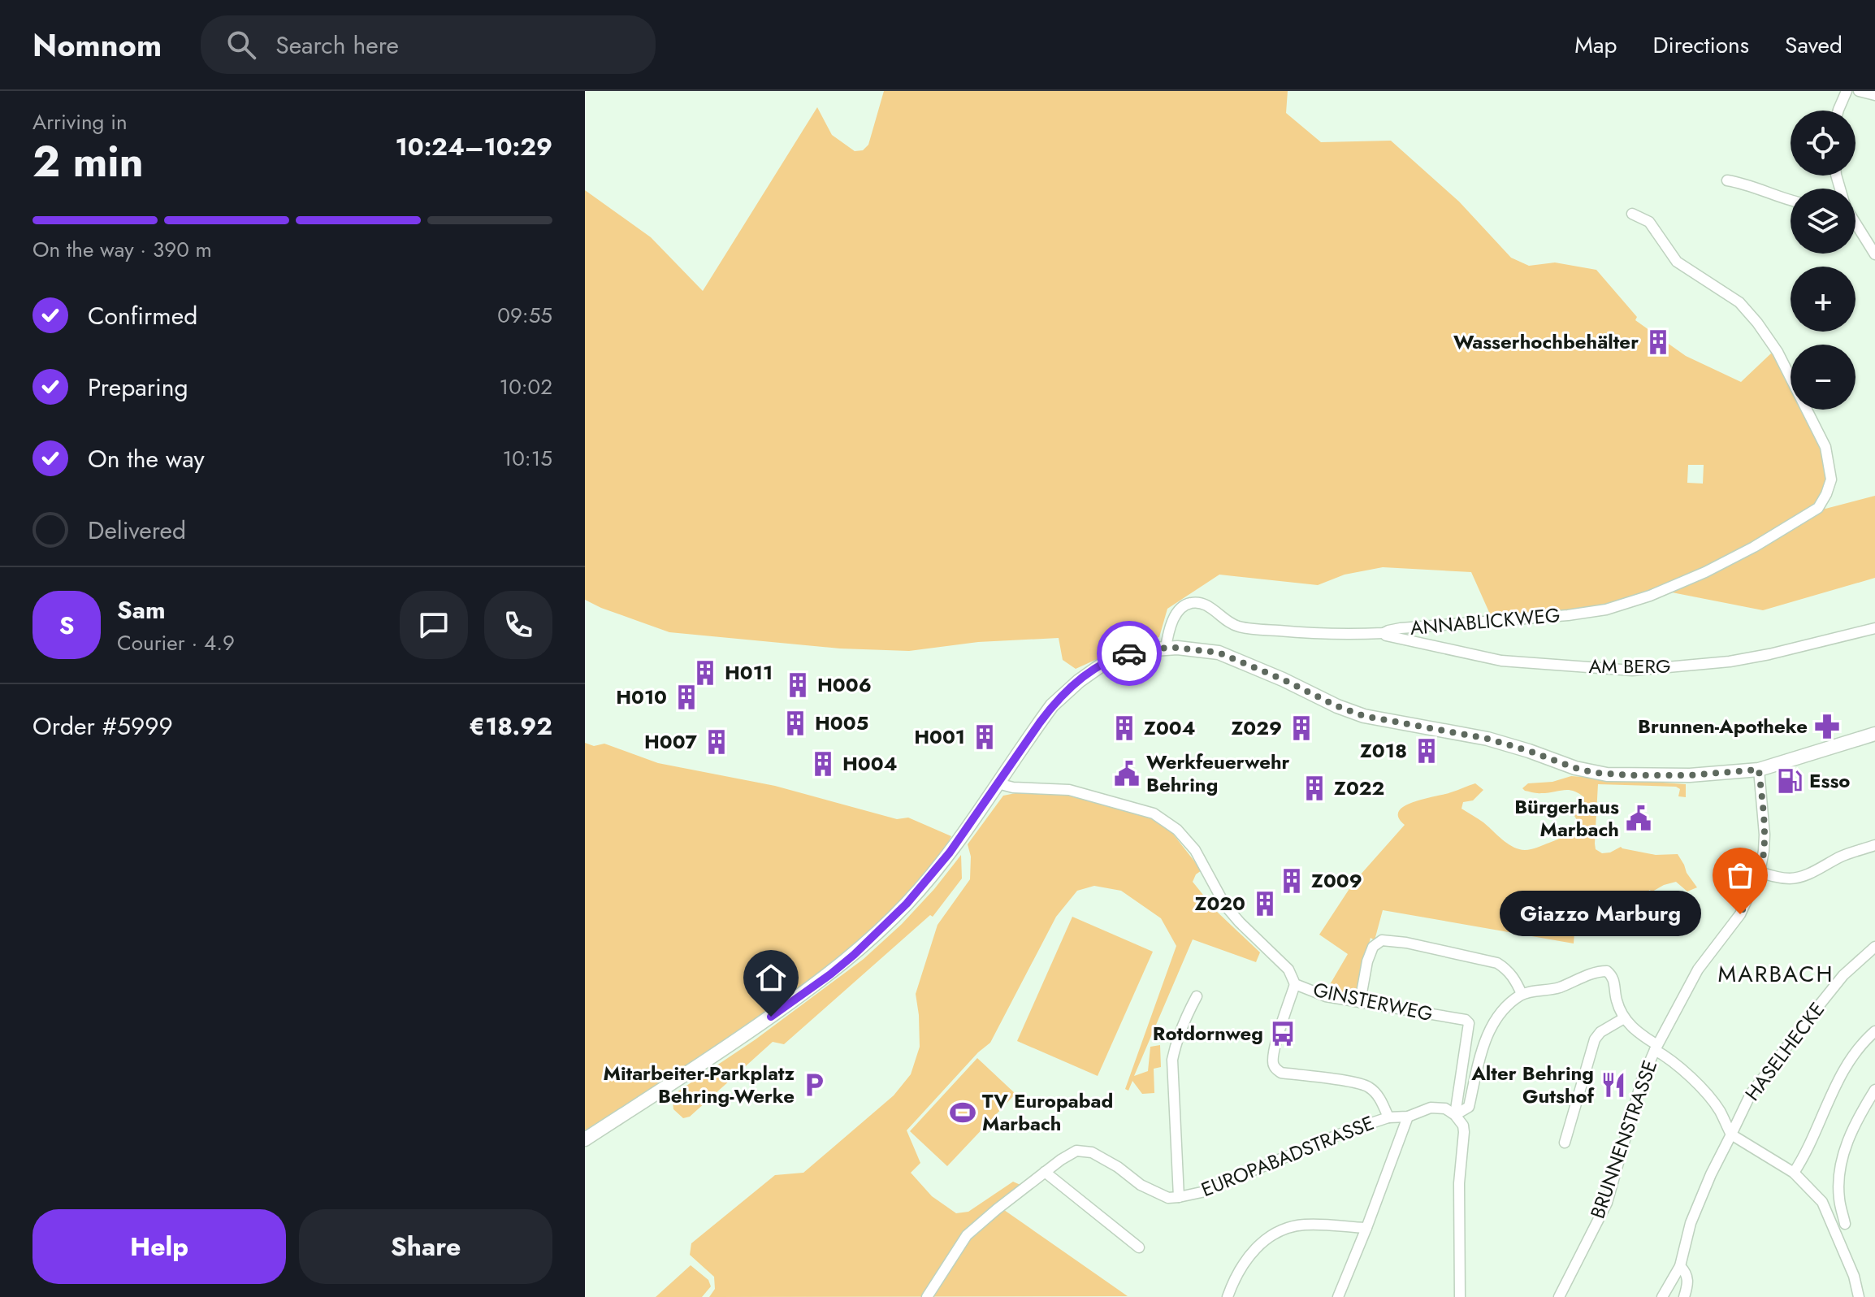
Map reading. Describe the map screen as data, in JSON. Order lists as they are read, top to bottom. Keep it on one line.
{"streets":{"street":["ANNABLICKWEG","AM BERG","GINSTERWEG","HASELHECKE","BRUNNENSTRASSE","EUROPABADSTRASSE"]},"crossings":[["ANNABLICKWEG","AM BERG"],["GINSTERWEG","EUROPABADSTRASSE"]],"districts":["MARBACH"],"places":{"building":["Wasserhochbehälter","H011","H006","H010","H005","Z004","Z029","H001","H007","Z018","H004","Z022","Z009","Z020"],"pharmacy":["Brunnen-Apotheke"],"public building":["Werkfeuerwehr Behring","Bürgerhaus Marbach"],"fuel station":["Esso"],"other":["Giazzo Marburg"],"bus stop":["Rotdornweg"],"parking":["Mitarbeiter-Parkplatz Behring-Werke"],"restaurant":["Alter Behring Gutshof"],"sports":["TV Europabad Marbach"]},"page":{"header":"Nomnom","search":"Search here","nav":["Map","Directions","Saved"],"heading":["2 min","Arriving in","10:24–10:29"],"panel":["Sam","Courier · 4.9","Order #5999","€18.92"],"map_buttons":["+","−"],"bar":"On the way · 390 m","list":[["Confirmed","09:55"],["Preparing","10:02"],["On the way","10:15"],"Delivered"],"round":"S","bubble":"Giazzo Marburg","buttons":["Help","Share"]}}
